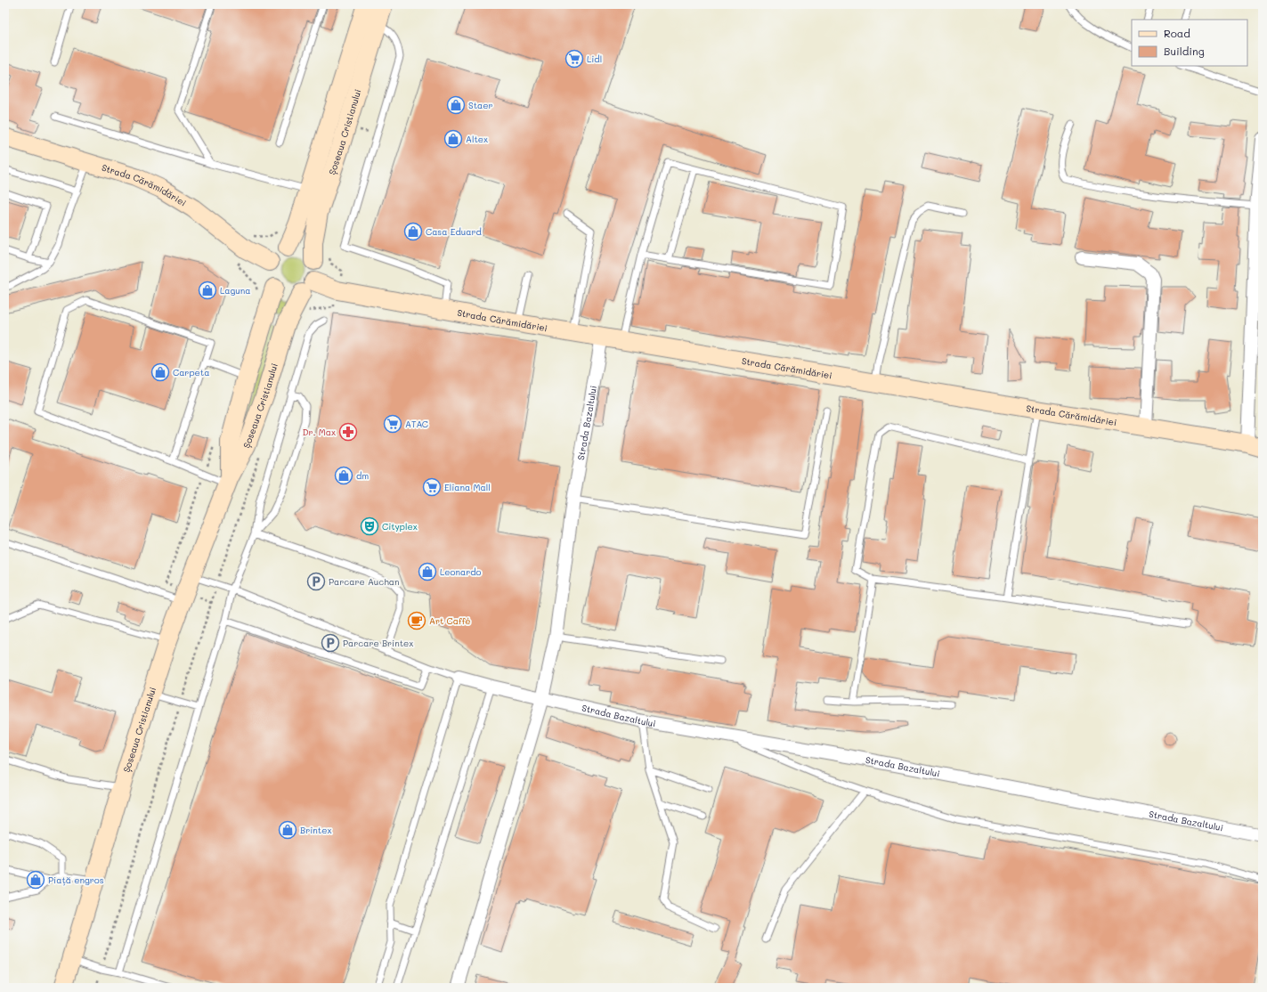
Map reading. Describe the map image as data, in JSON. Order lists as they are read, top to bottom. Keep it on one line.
{"streets":{"street":["Șoseaua Cristianului","Strada Cărămidăriei","Strada Bazaltului"]},"crossings":[["Șoseaua Cristianului","Strada Cărămidăriei"],["Strada Cărămidăriei","Strada Bazaltului"]],"places":{"supermarket":["Lidl","ATAC","Eliana Mall"],"shop":["Staer","Altex","Casa Eduard","Laguna","Carpeta","dm","Leonardo","Brintex","Piață engros"],"pharmacy":["Dr. Max"],"theatre":["Cityplex"],"parking":["Parcare Auchan","Parcare Brintex"],"cafe":["Art Caffé"]},"legend":["Road","Building"]}
